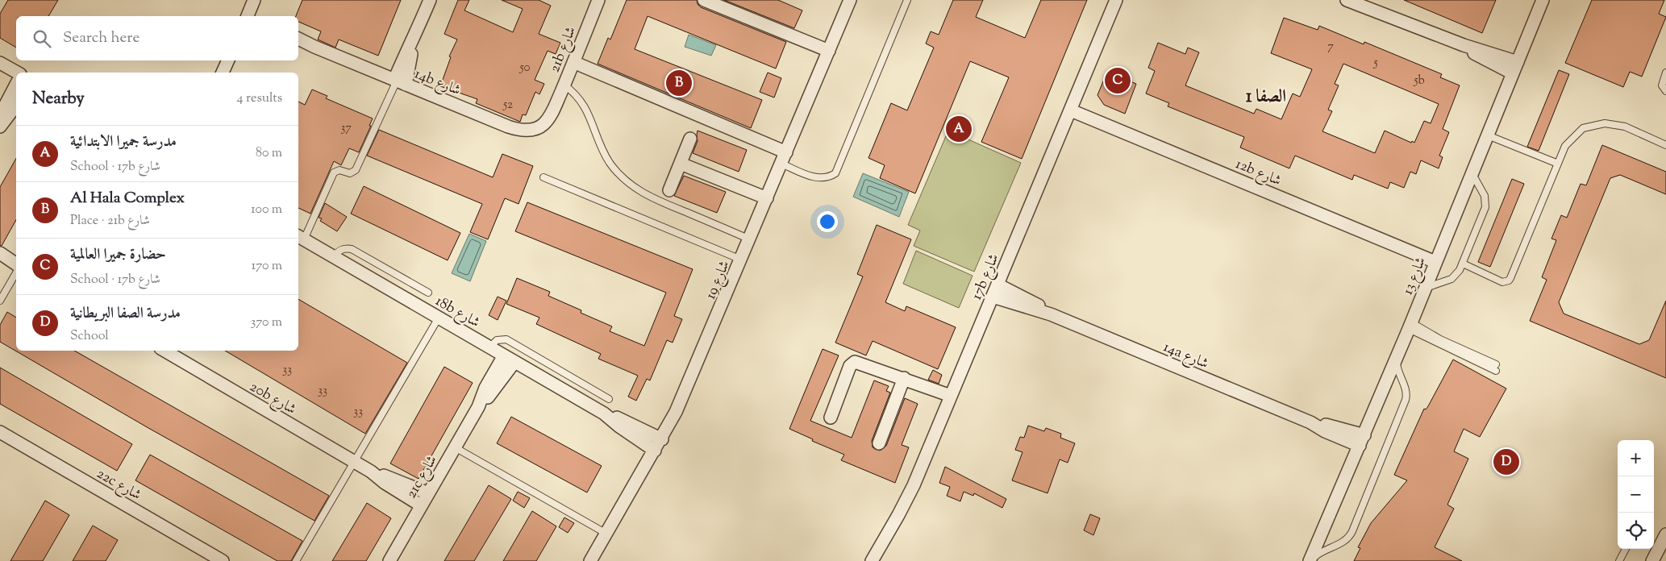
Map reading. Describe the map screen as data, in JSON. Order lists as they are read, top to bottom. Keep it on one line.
{"streets":{"street":["21b شارع","14b شارع","12b شارع","شارع 13","17b شارع","شارع 19","18b شارع","14a شارع","20b شارع","21c شارع","22c شارع"]},"crossings":[["21b شارع","14b شارع"],["12b شارع","شارع 13"],["12b شارع","17b شارع"],["شارع 13","14a شارع"],["17b شارع","14a شارع"],["شارع 19","18b شارع"],["18b شارع","21c شارع"],["20b شارع","21c شارع"]],"districts":["الصفا 1"],"house_numbers":["7","5","50","5b","52","37","33","33","33"],"page":{"search":"Search here","pins":["C","B","A","D"],"heading":["Nearby","4 results"],"list":[{"mark":"A","name":"مدرسة جميرا الابتدائية","note":"School · 17b شارع","value":"80 m"},{"mark":"B","name":"Al Hala Complex","note":"Place · 21b شارع","value":"100 m"},{"mark":"C","name":"حضارة جميرا العالمية","note":"School · 17b شارع","value":"170 m"},{"mark":"D","name":"مدرسة الصفا البريطانية","note":"School","value":"370 m"}],"map_buttons":["+","−"]}}
